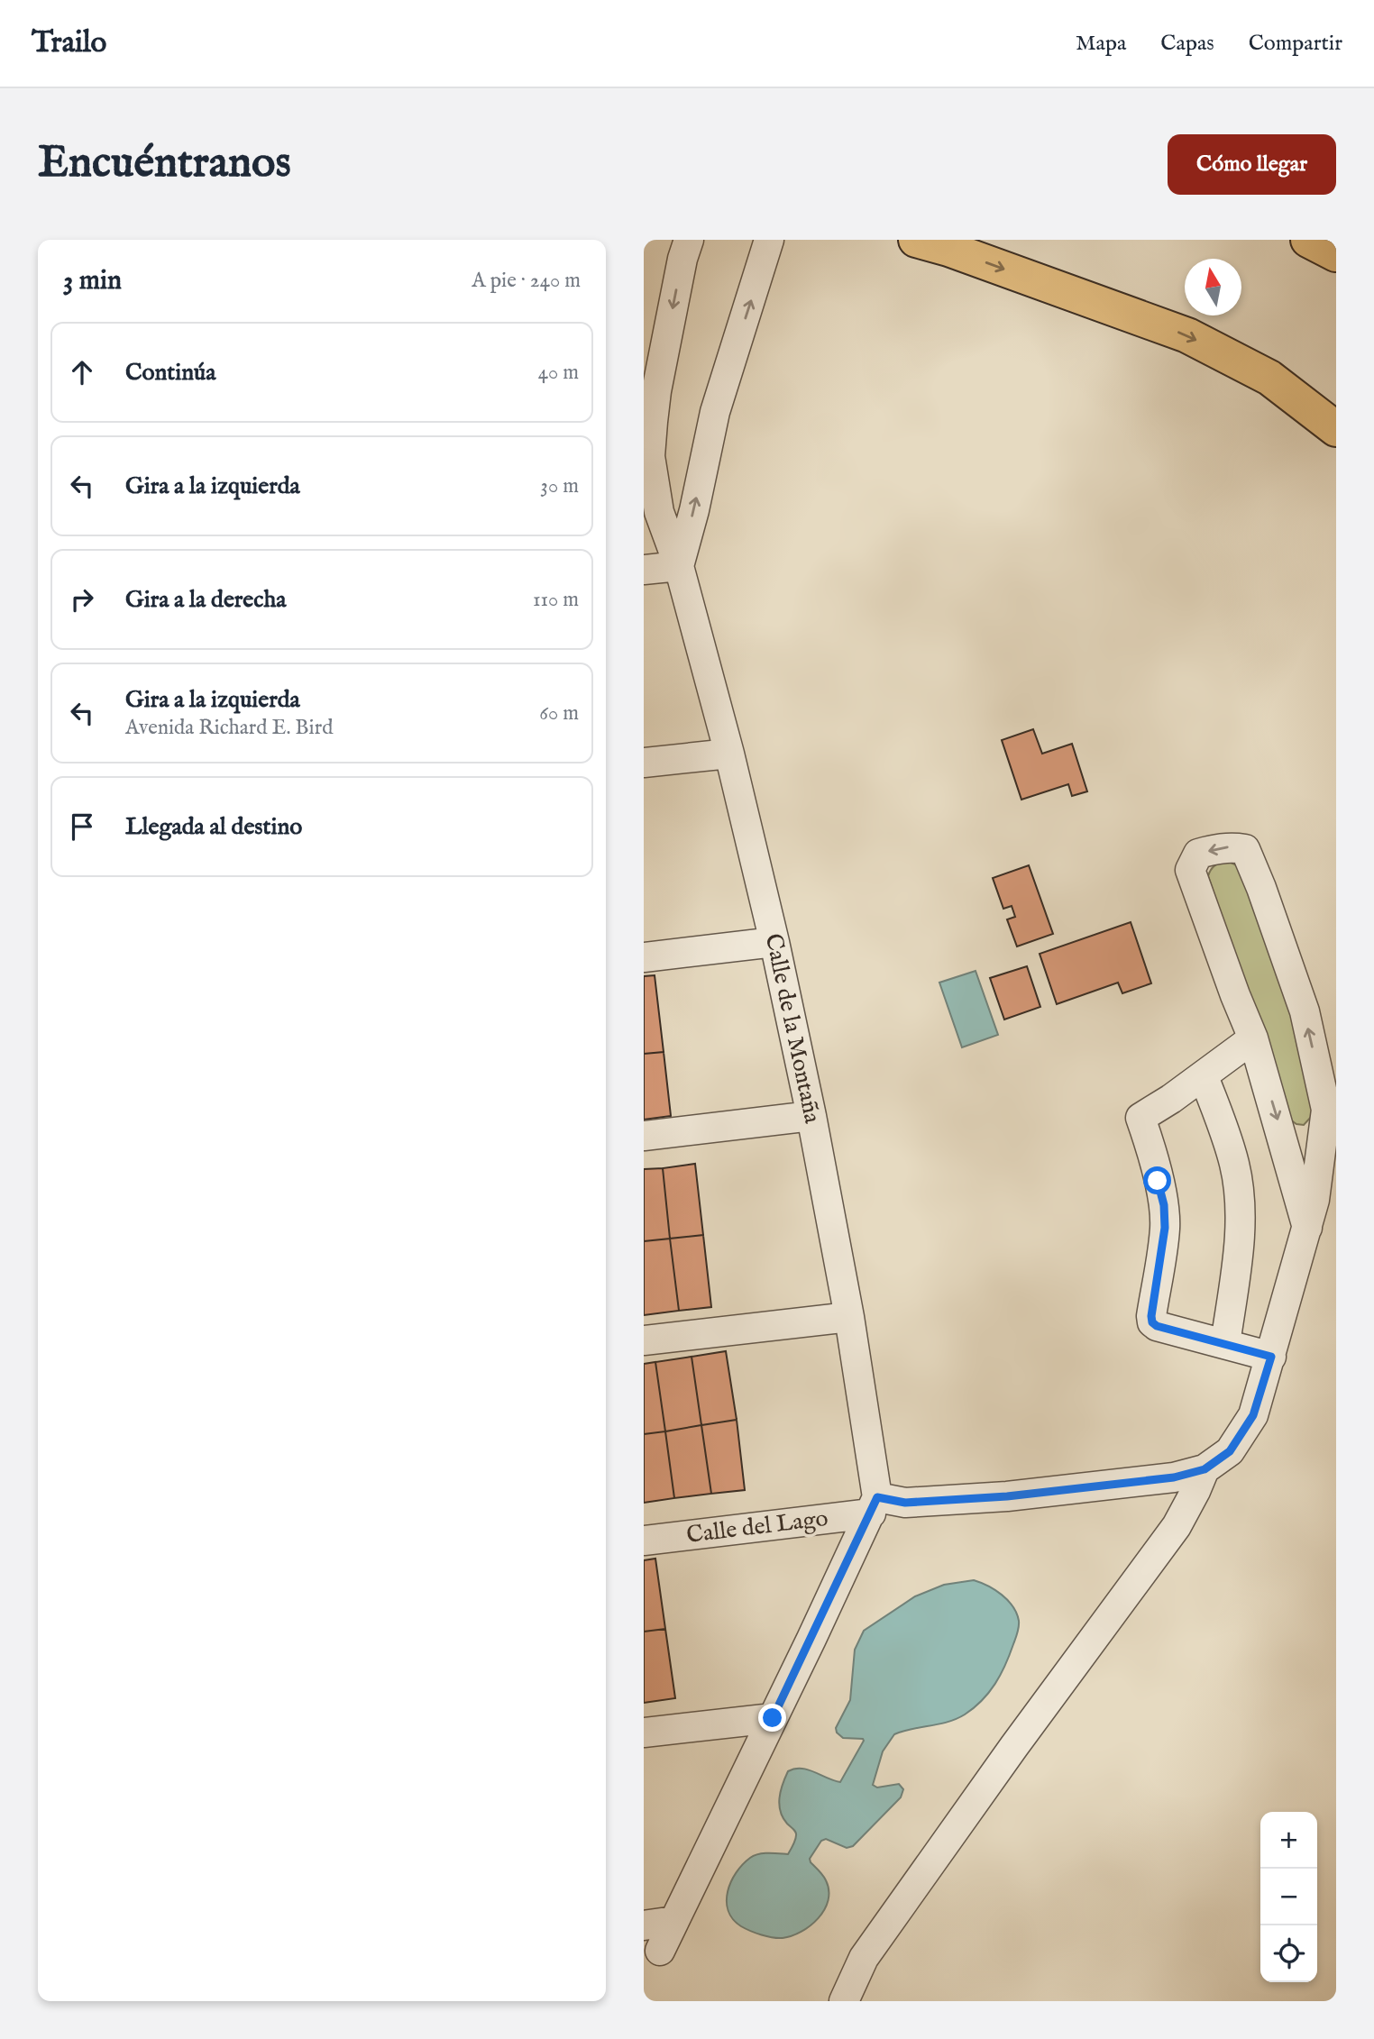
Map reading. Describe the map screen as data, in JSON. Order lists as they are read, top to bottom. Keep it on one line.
{"streets":{"street":["Calle de la Montaña","Calle del Lago"]},"crossings":[["Calle de la Montaña","Calle del Lago"]],"north":"top","page":{"header":"Trailo","nav":["Mapa","Capas","Compartir"],"buttons":"Cómo llegar","title":"Encuéntranos","heading":["3 min","A pie · 240 m"],"list":[["Continúa","40 m"],["Gira a la izquierda","30 m"],["Gira a la derecha","110 m"],["Gira a la izquierda","Avenida Richard E. Bird","60 m"],"Llegada al destino"],"map_buttons":["+","−"]}}
